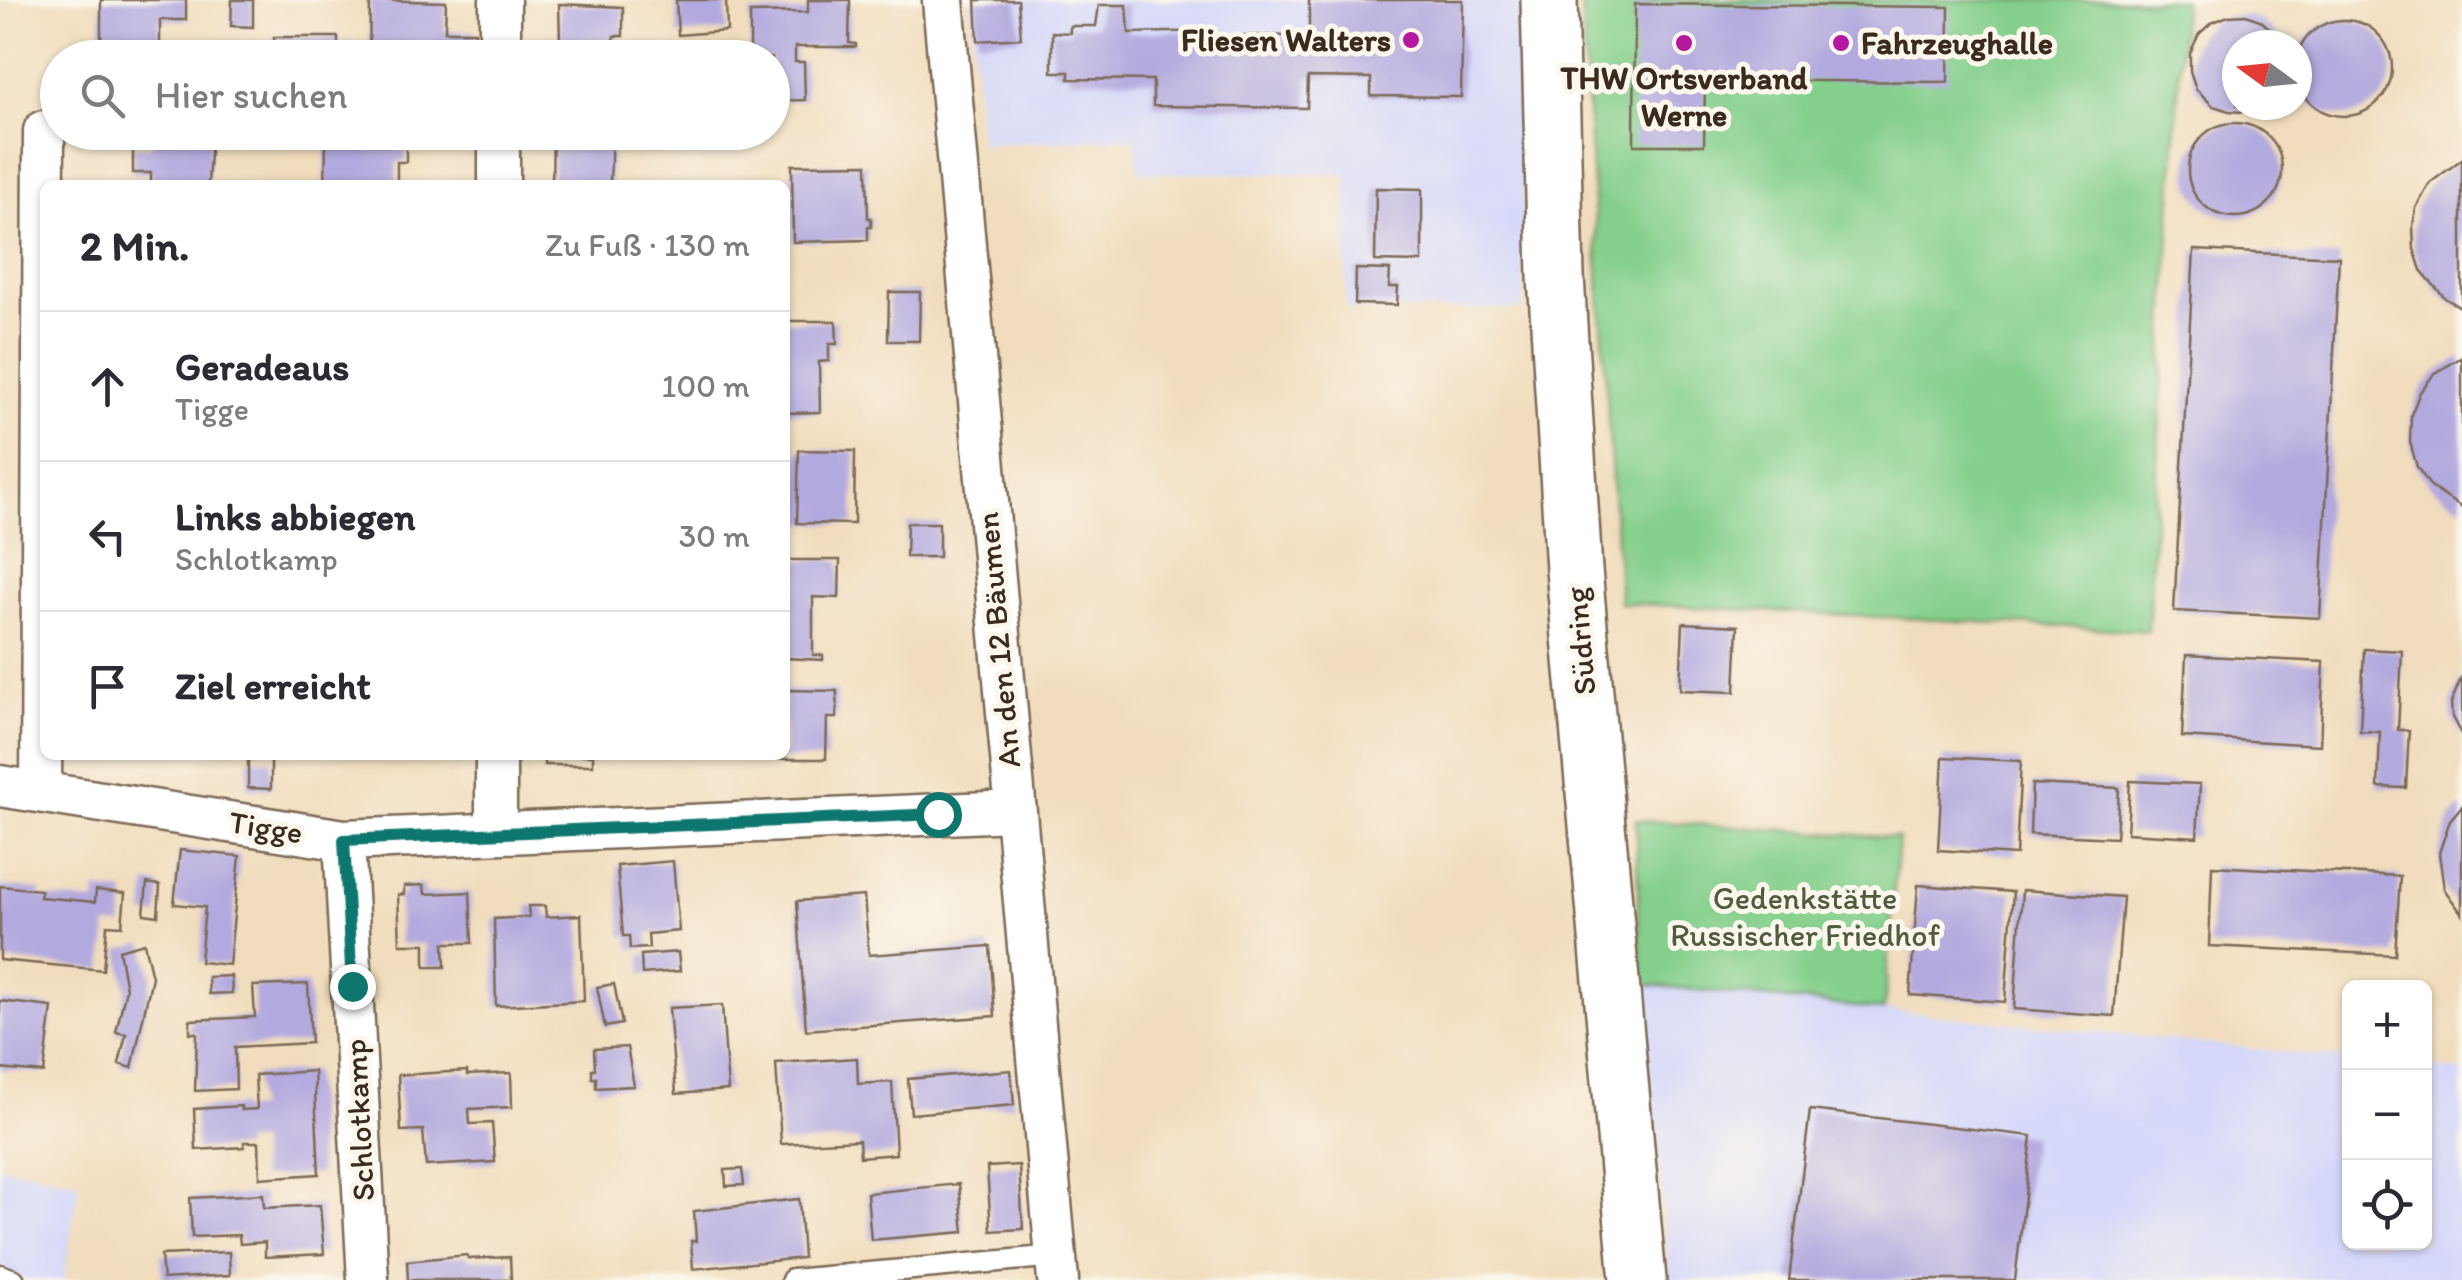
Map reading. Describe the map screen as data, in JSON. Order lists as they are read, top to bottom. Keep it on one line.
{"streets":{"street":["An den 12 Bäumen","Südring","Tigge","Schlotkamp"]},"crossings":[["An den 12 Bäumen","Tigge"],["Tigge","Schlotkamp"]],"parks":["Gedenkstätte Russischer Friedhof"],"places":["Fliesen Walters","THW Ortsverband Werne","Fahrzeughalle"],"north":"left","page":{"search":"Hier suchen","heading":["2 Min.","Zu Fuß · 130 m"],"list":[["Geradeaus","Tigge","100 m"],["Links abbiegen","Schlotkamp","30 m"],"Ziel erreicht"],"map_buttons":["+","−"]}}
